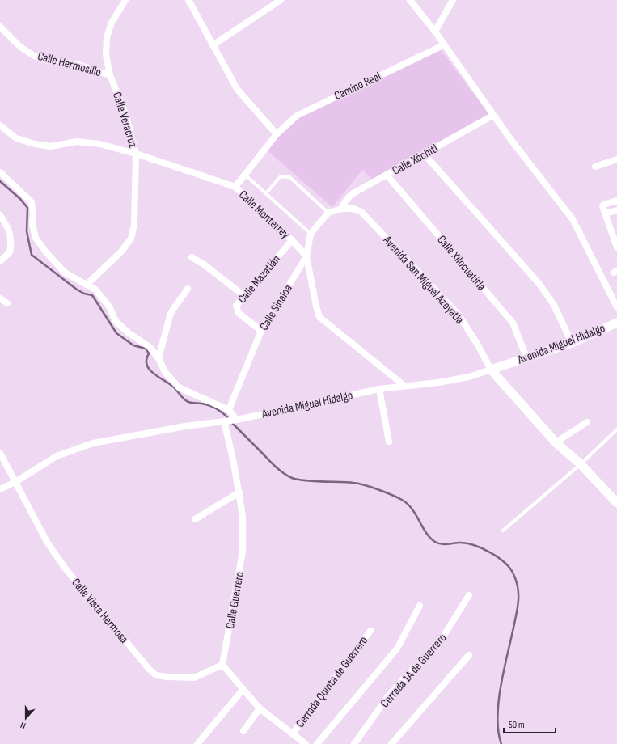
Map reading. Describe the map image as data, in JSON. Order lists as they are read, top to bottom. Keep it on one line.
{"streets":{"street":["Calle Hermosillo","Camino Real","Calle Veracruz","Calle Xóchitl","Calle Monterrey","Calle Xilocuatitla","Calle Mazatlán","Avenida San Miguel Azoyatla","Calle Sinaloa","Avenida Miguel Hidalgo","Calle Guerrero","Calle Vista Hermosa","Cerrada 1A de Guerrero","Cerrada Quinta de Guerrero"]},"crossings":[["Calle Hermosillo","Calle Veracruz"],["Camino Real","Calle Monterrey"],["Calle Veracruz","Calle Monterrey"],["Calle Xóchitl","Calle Xilocuatitla"],["Calle Xóchitl","Avenida San Miguel Azoyatla"],["Calle Monterrey","Calle Mazatlán"],["Calle Monterrey","Calle Sinaloa"],["Calle Xilocuatitla","Avenida Miguel Hidalgo"],["Calle Mazatlán","Calle Sinaloa"],["Avenida San Miguel Azoyatla","Avenida Miguel Hidalgo"],["Avenida Miguel Hidalgo","Calle Guerrero"],["Avenida Miguel Hidalgo","Calle Vista Hermosa"],["Calle Guerrero","Calle Vista Hermosa"]],"scale_bar":"50 m","north":"bottom"}
